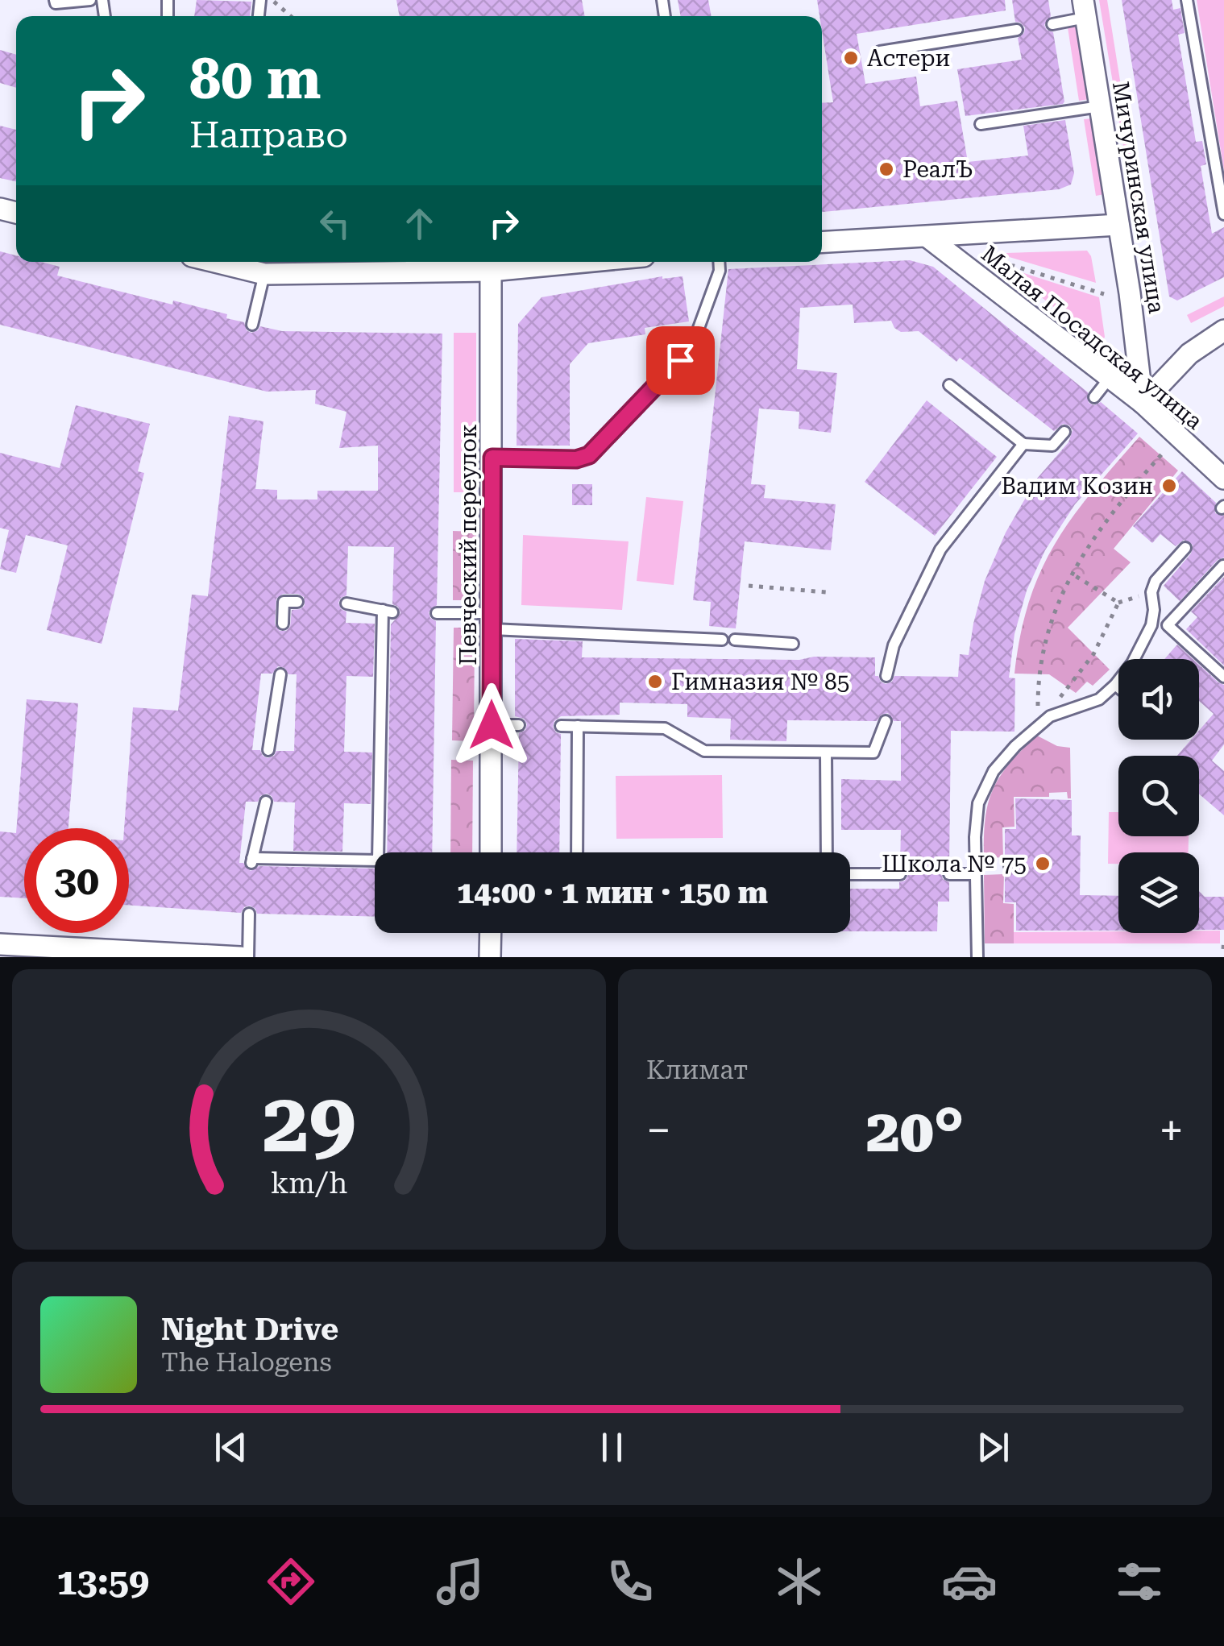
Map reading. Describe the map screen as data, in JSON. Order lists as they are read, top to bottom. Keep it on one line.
{"streets":{"street":["Мичуринская улица","Малая Посадская улица","Певческий переулок"]},"crossings":[["Мичуринская улица","Малая Посадская улица"]],"places":["Астери","РеалЪ","Вадим Козин","Гимназия № 85","Школа № 75"],"page":{"turn":["80 m","Направо"],"limit":"30","trip":"14:00 · 1 мин · 150 m","tile":"Климат","heat":["−","20°","+"],"song":["Night Drive","The Halogens"],"tabs":"13:59","gauge":["29","km/h"]}}
